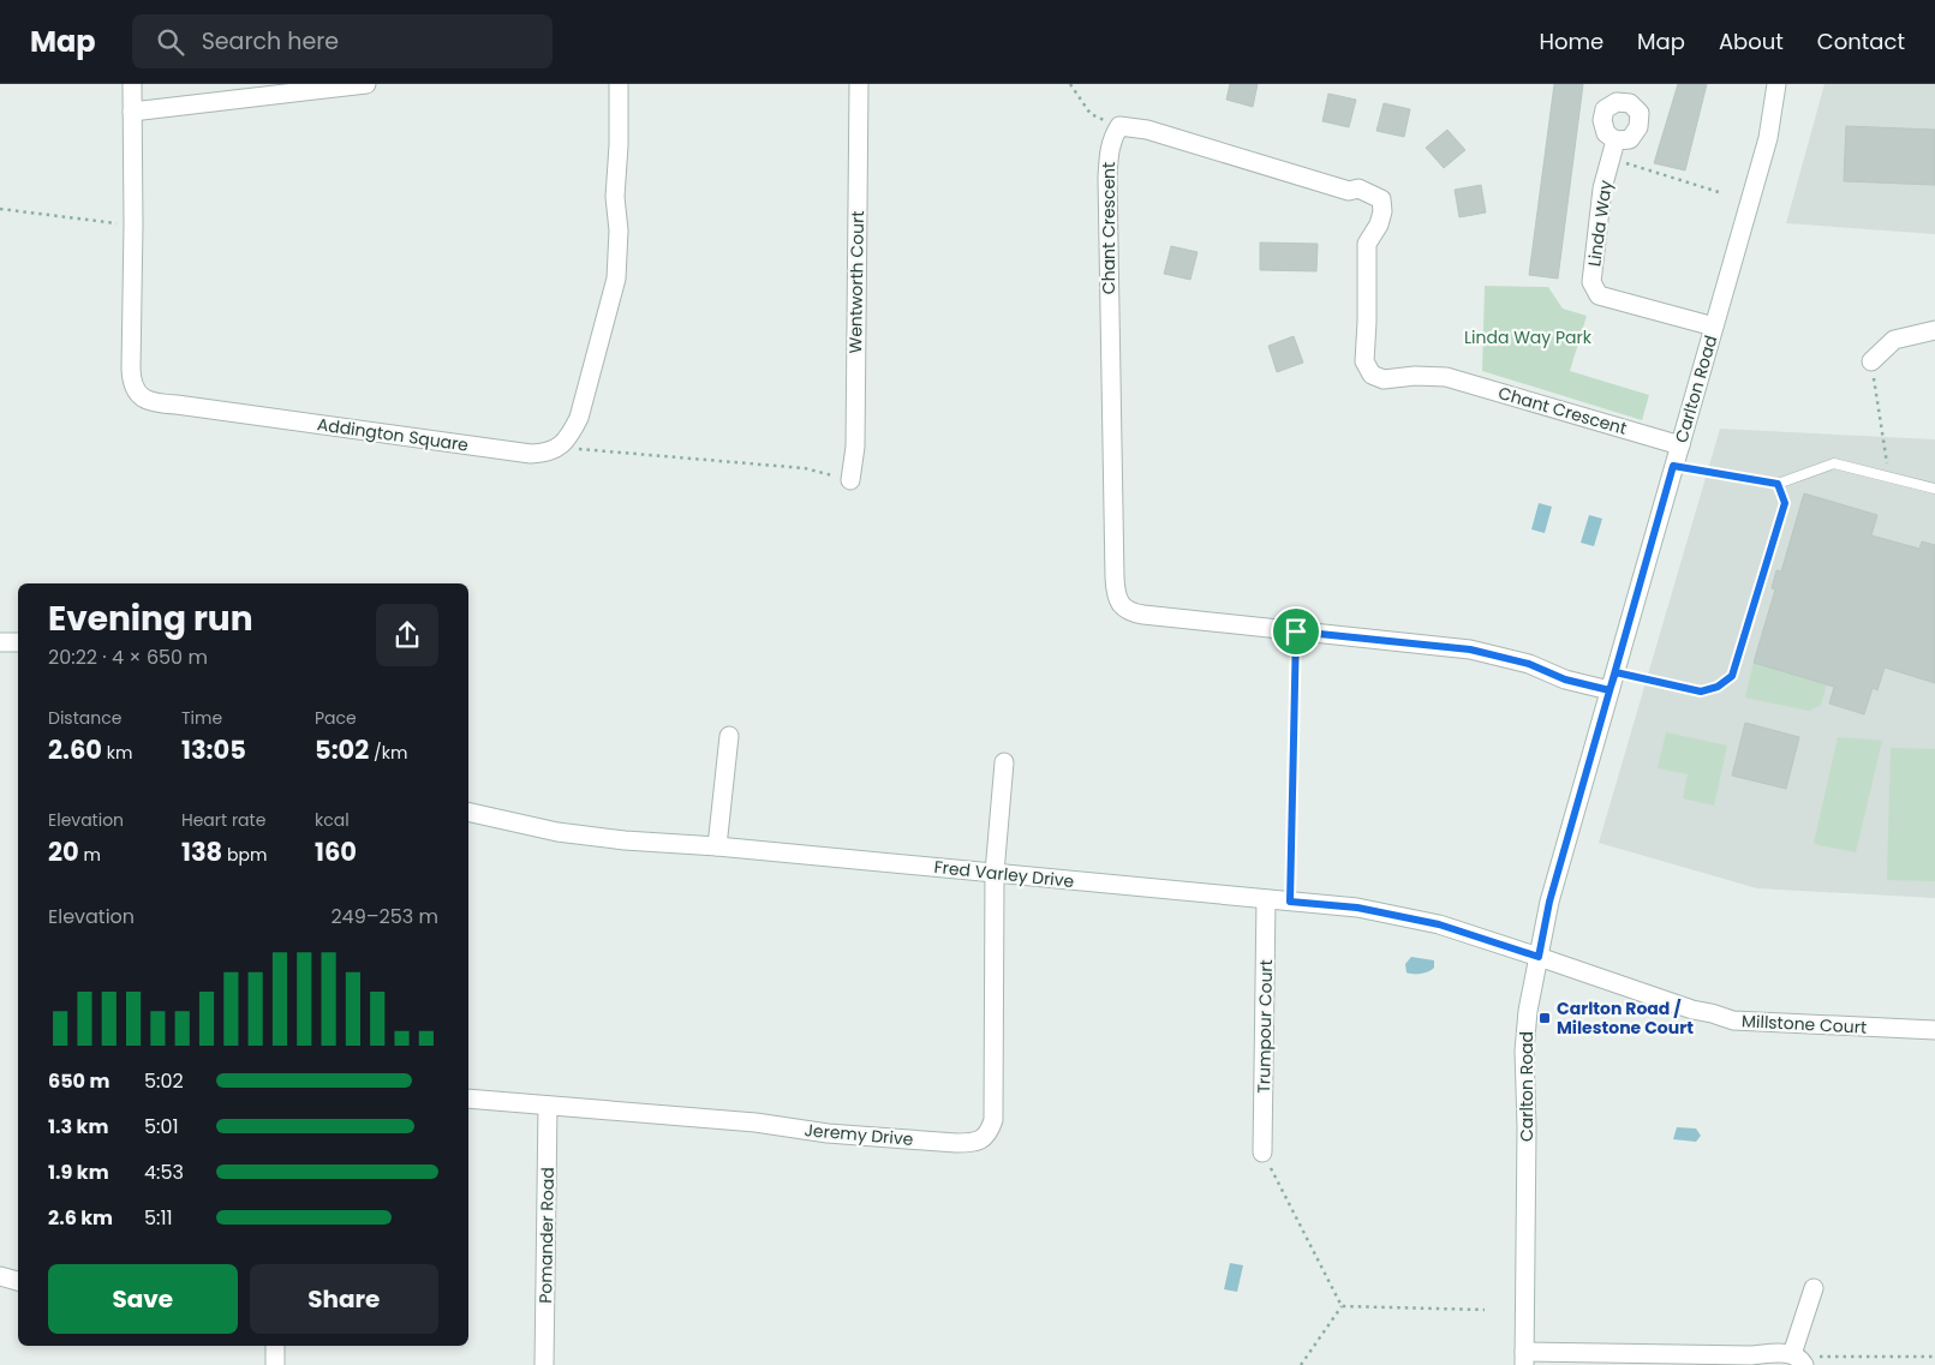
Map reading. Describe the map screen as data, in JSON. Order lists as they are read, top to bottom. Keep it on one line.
{"streets":{"street":["Linda Way","Chant Crescent","Wentworth Court","Carlton Road","Addington Square","Fred Varley Drive","Millstone Court","Trumpour Court","Jeremy Drive","Pomander Road"]},"crossings":[["Linda Way","Carlton Road"],["Chant Crescent","Carlton Road"],["Carlton Road","Fred Varley Drive"],["Carlton Road","Millstone Court"],["Fred Varley Drive","Millstone Court"],["Fred Varley Drive","Trumpour Court"],["Fred Varley Drive","Jeremy Drive"],["Jeremy Drive","Pomander Road"]],"parks":["Linda Way Park"],"places":{"transit":["Carlton Road / Milestone Court"]},"page":{"header":"Map","search":"Search here","nav":["Home","Map","About","Contact"],"heading":["Evening run","20:22 · 4 × 650 m"],"stats":[["Distance","2.60 km"],["Time","13:05"],["Pace","5:02 /km"],["Elevation","20 m"],["Heart rate","138 bpm"],["kcal","160"]],"chart":["Elevation","249–253 m"],"list":[{"name":"650 m","note":"5:02"},{"name":"1.3 km","note":"5:01"},{"name":"1.9 km","note":"4:53"},{"name":"2.6 km","note":"5:11"}],"buttons":["Save","Share"]}}
